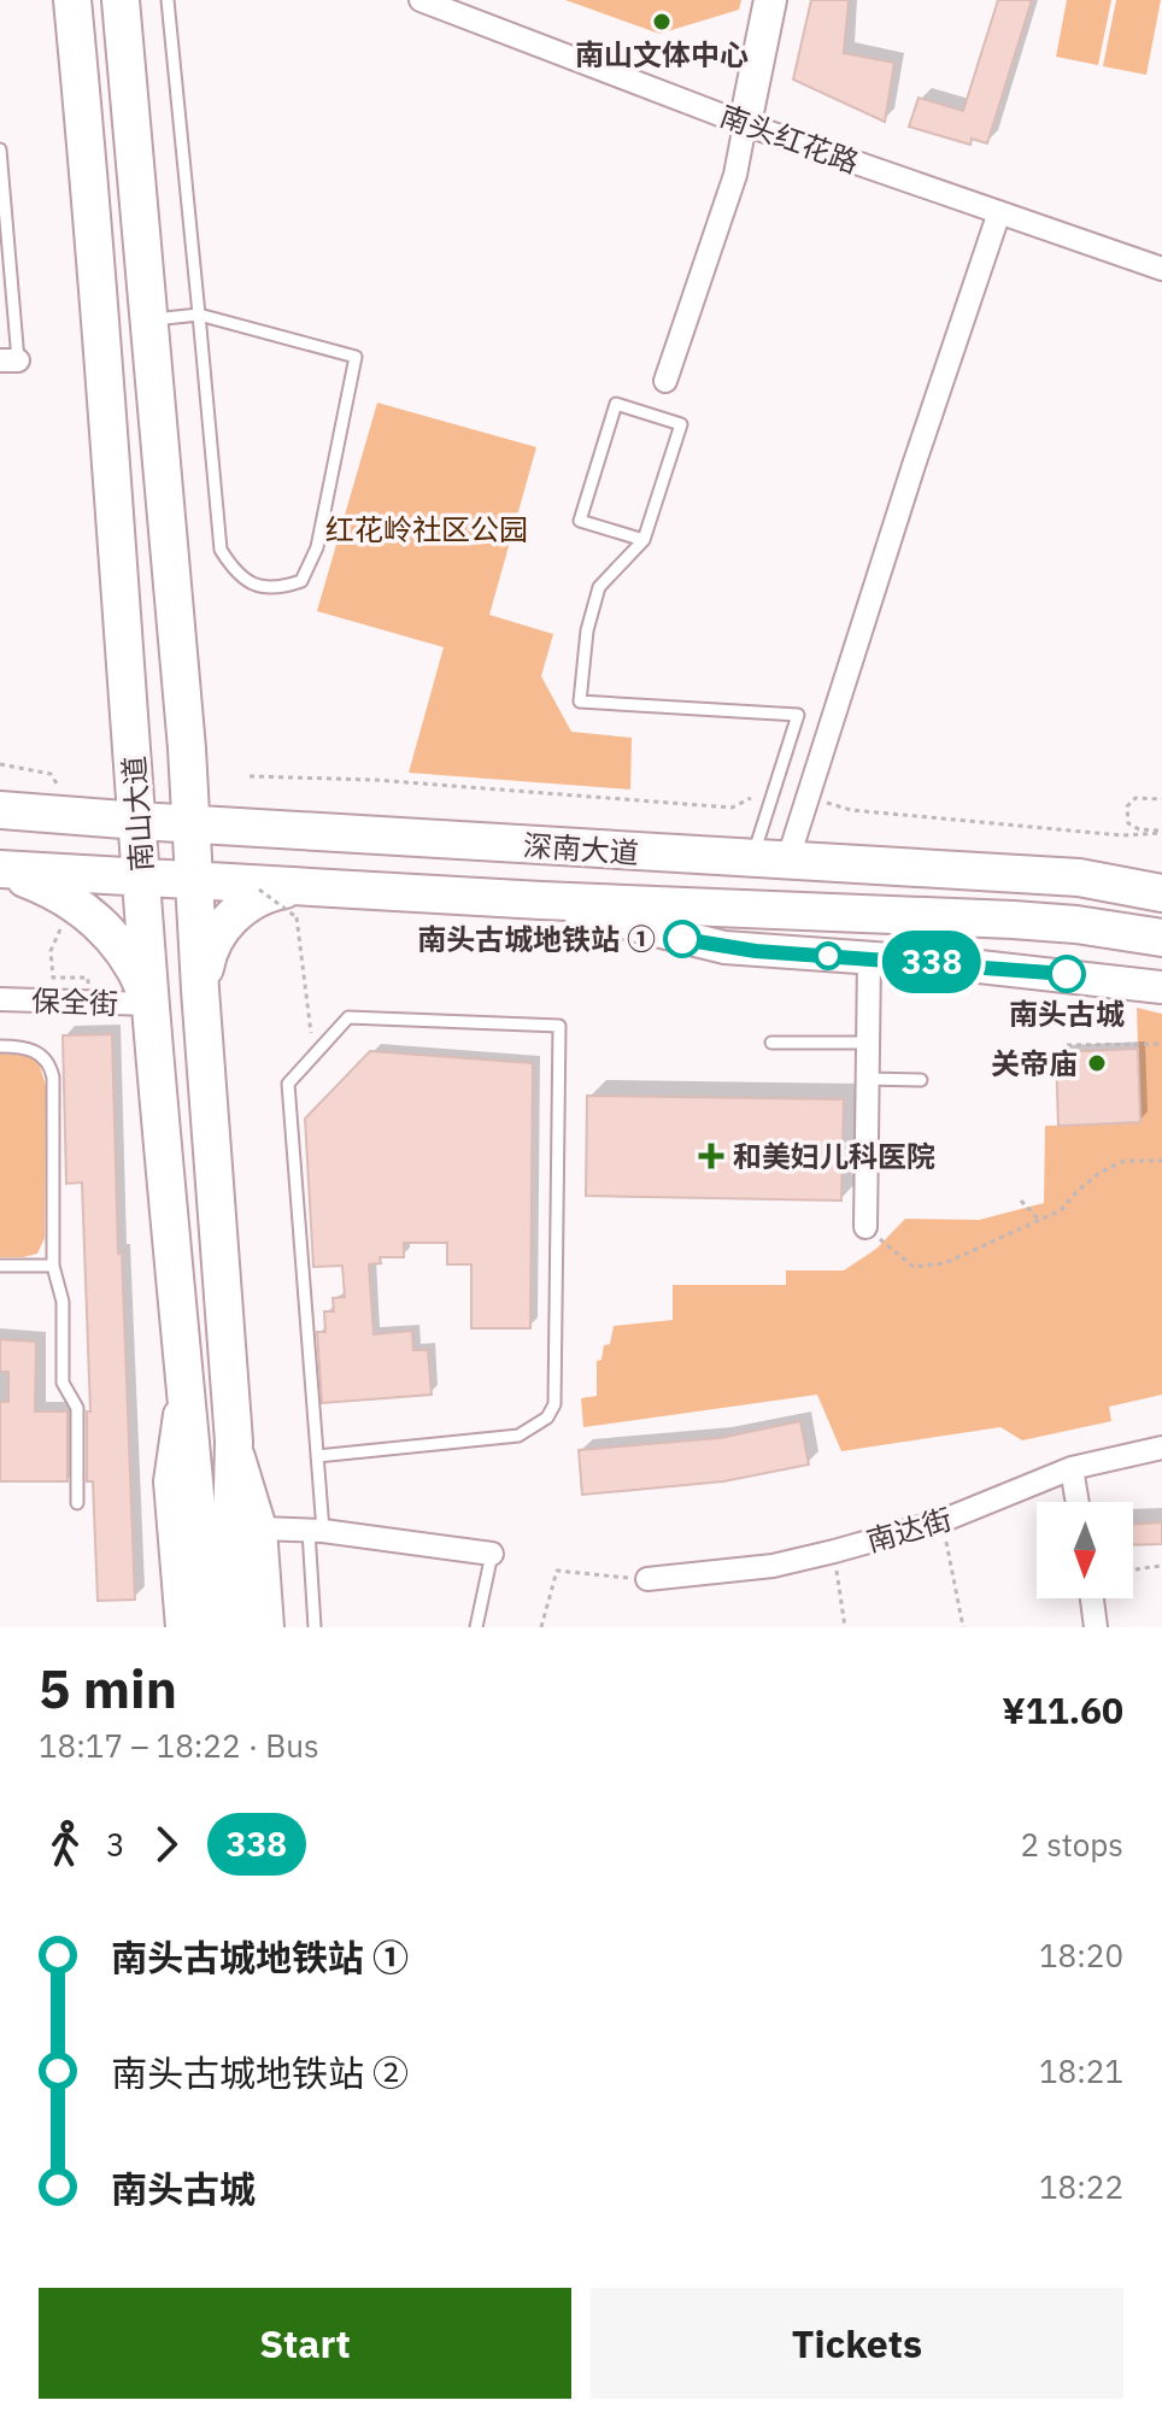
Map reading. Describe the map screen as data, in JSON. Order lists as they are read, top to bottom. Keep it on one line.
{"streets":{"main road":["南山大道","深南大道"],"street":["南头红花路","保全街","南达街"]},"crossings":[["南山大道","深南大道"],["南山大道","保全街"]],"parks":["红花岭社区公园"],"places":{"other":["南山文体中心","南头古城地铁站 ①","南头古城","关帝庙"],"health":["和美妇儿科医院"]},"lines":["bus line 338"],"north":"bottom","page":{"on_map":"338","heading":["5 min","18:17 – 18:22 · Bus","¥11.60"],"legs":["3","338","2 stops"],"list":[{"name":"南头古城地铁站 ①","value":"18:20"},{"name":"南头古城地铁站 ②","value":"18:21"},{"name":"南头古城","value":"18:22"}],"buttons":["Start","Tickets"]}}
